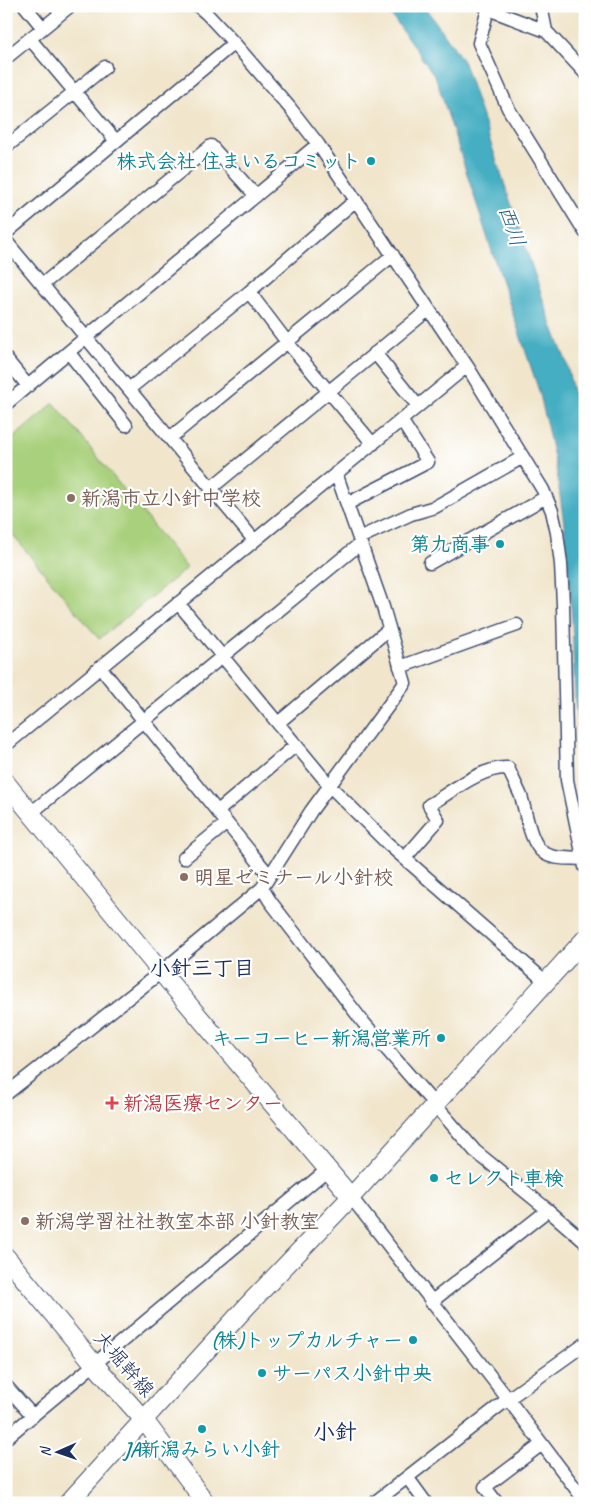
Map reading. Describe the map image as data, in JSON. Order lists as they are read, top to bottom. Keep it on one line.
{"streets":{"street":["大堀幹線"]},"districts":["小針三丁目","小針"],"water":["西川"],"places":{"other":["株式会社 住まいるコミット","新潟市立小針中学校","第九商事","明星ゼミナール小針校","キーコーヒー新潟営業所","セレクト車検","新潟学習社社教室本部 小針教室","(株)トップカルチャー","サーパス小針中央","JA新潟みらい小針"],"health":["新潟医療センター"]},"north":"left"}
